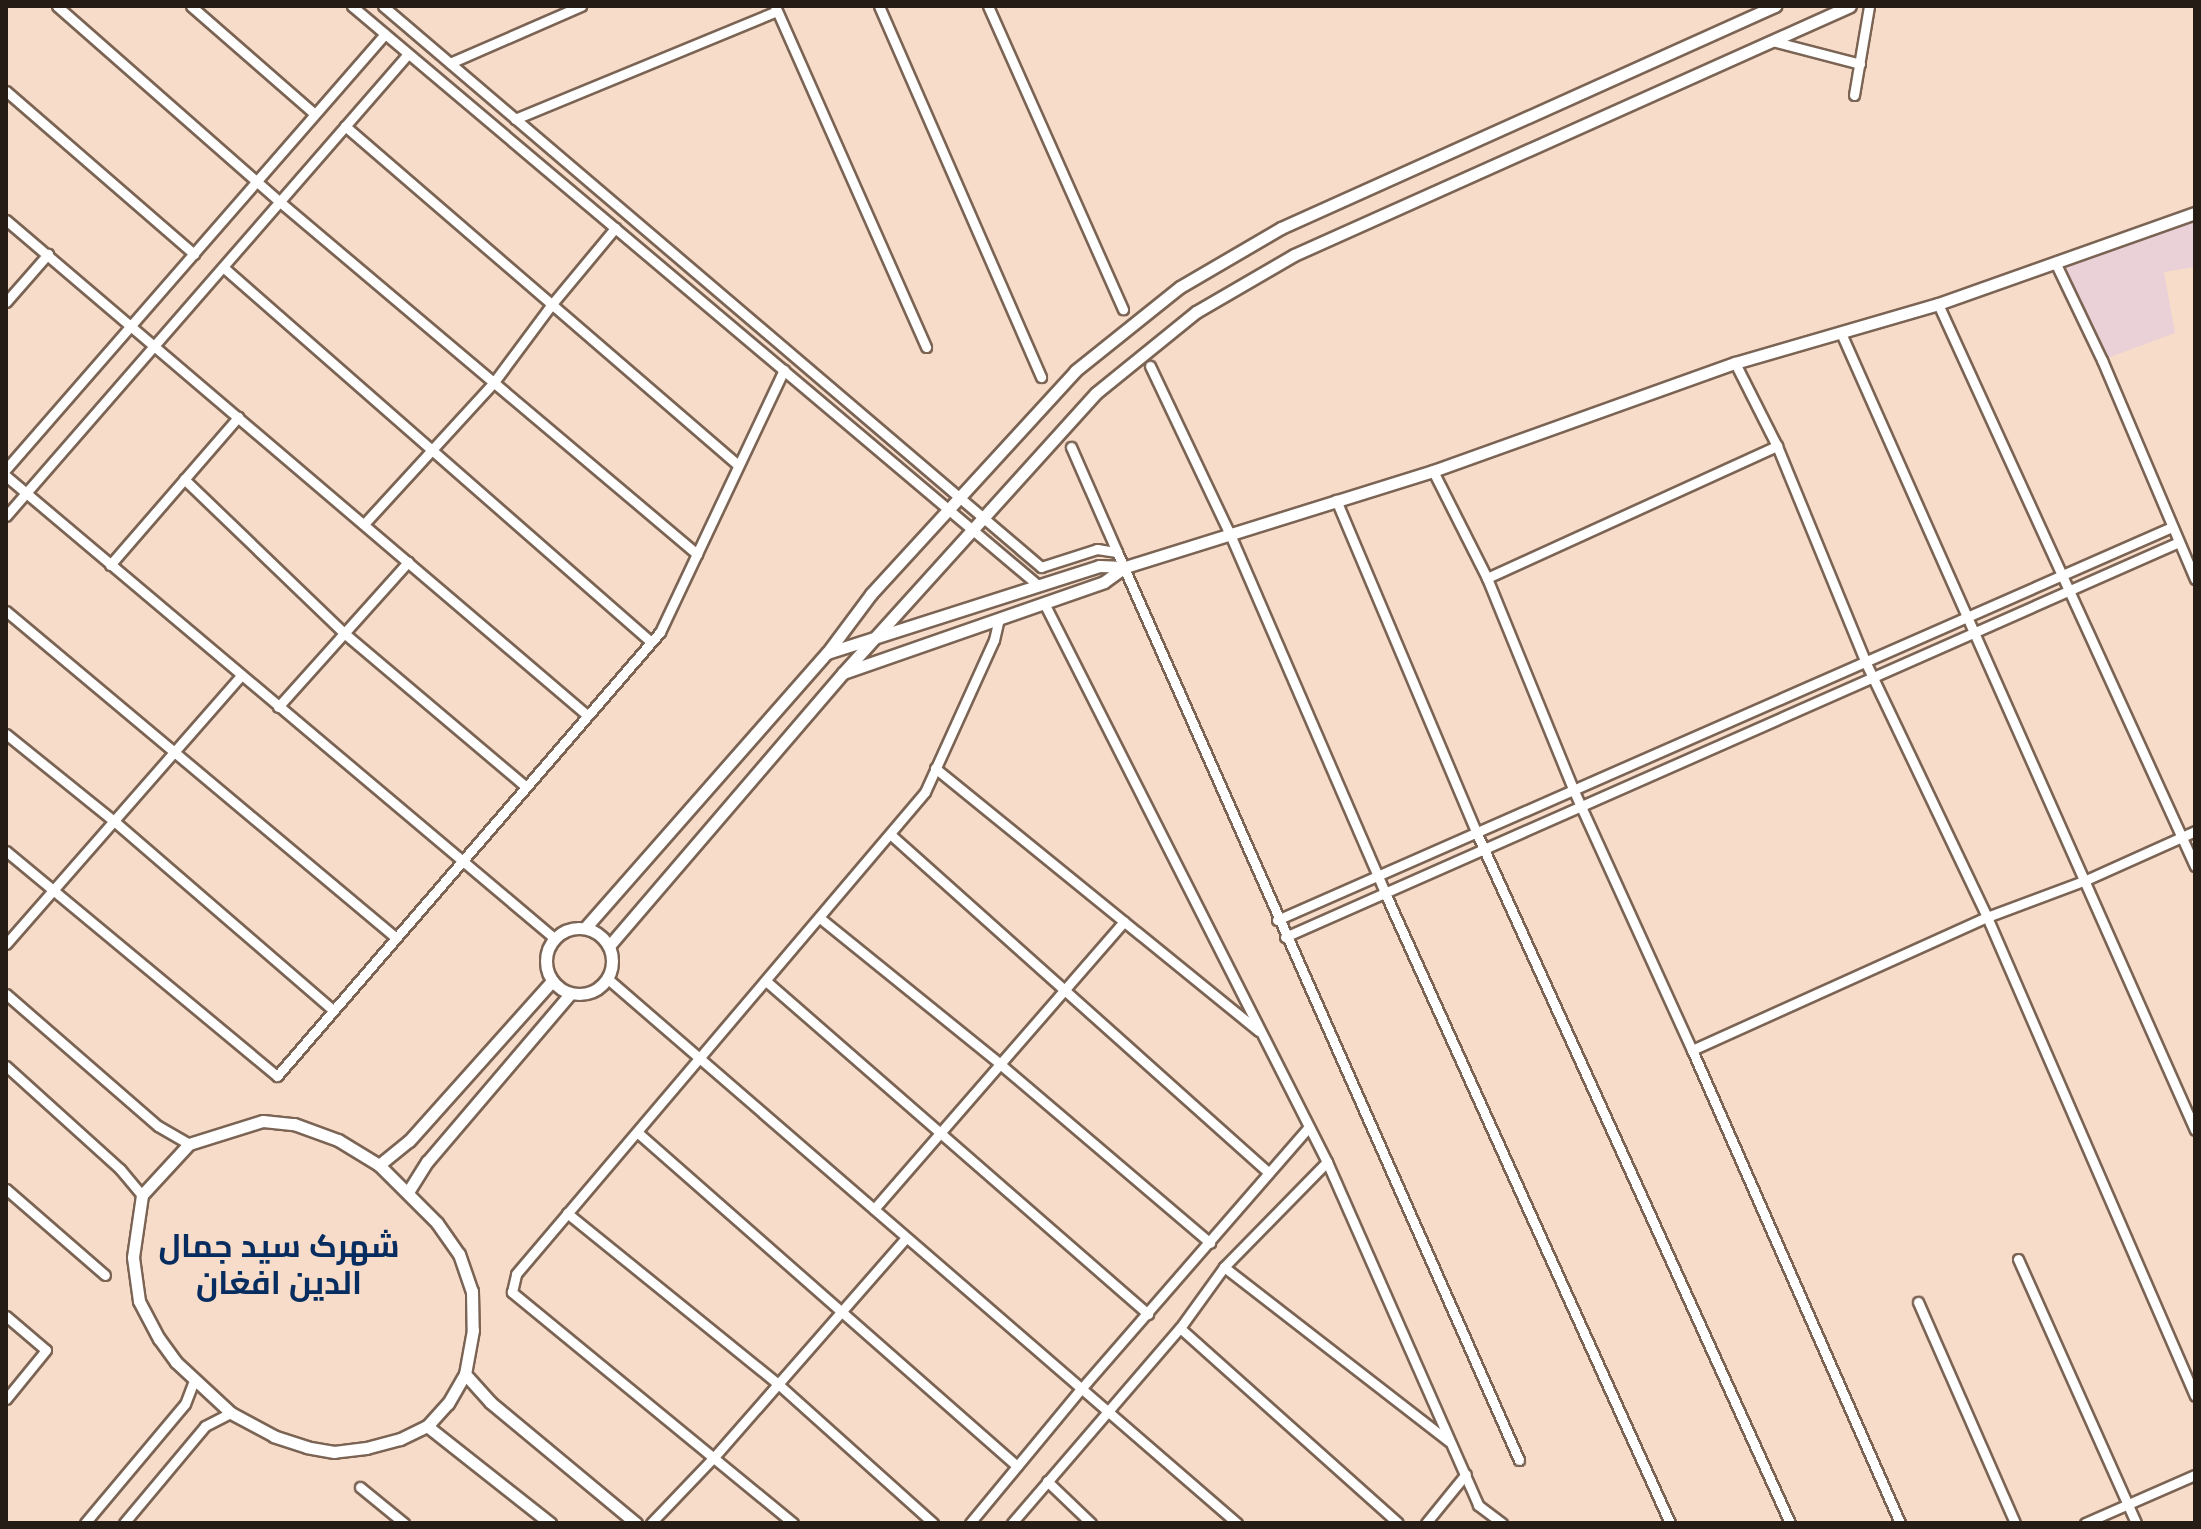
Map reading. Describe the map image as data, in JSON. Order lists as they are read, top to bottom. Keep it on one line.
{"districts":["شهرک سید جمال الدین افغان"]}
